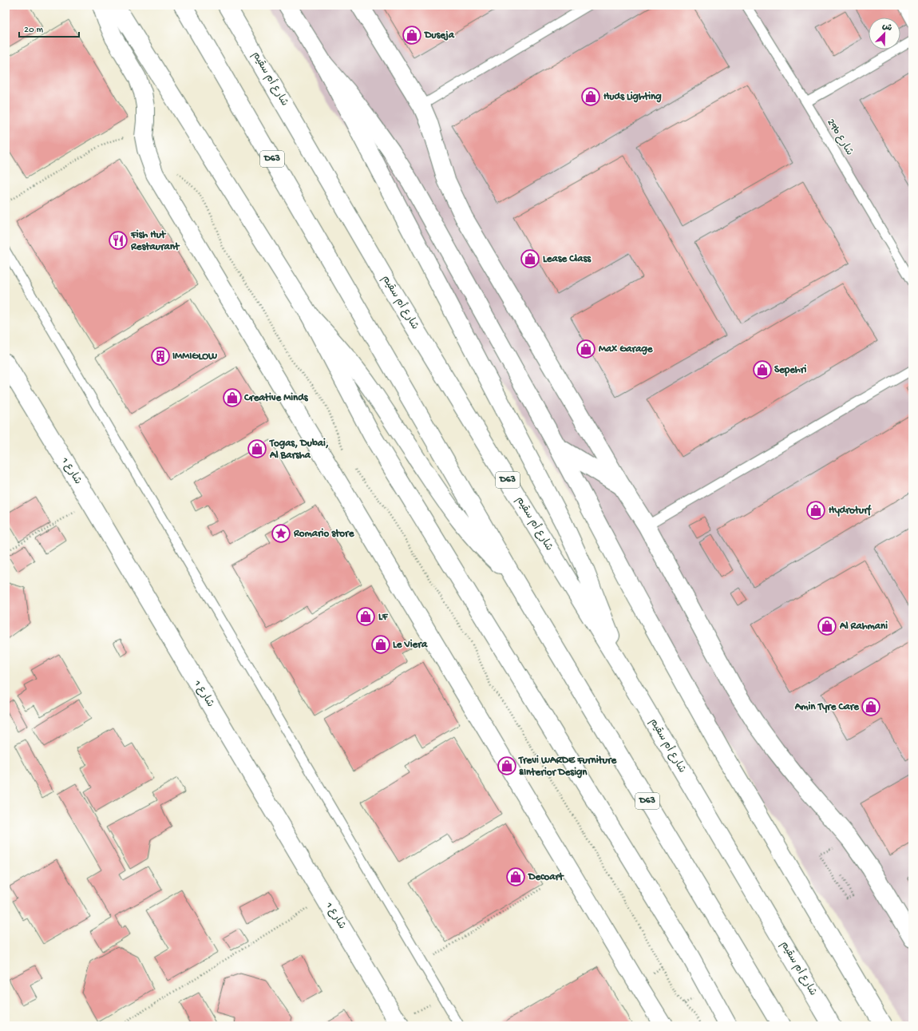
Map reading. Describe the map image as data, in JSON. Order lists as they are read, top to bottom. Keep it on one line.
{"streets":{"main road":["شارع أم سقيم","D63","شارع 1"],"lane":["29b شارع"]},"places":{"shop":["Duseja","Huds Lighting","Lease Class","Max Garage","Sepehri","Creative Minds","Togas, Dubai, Al Barsha","Hydroturf","LF","Al Rahmani","Le Viera","Amin Tyre Care","Trevi WARDE Furniture &Interior Design","Decoart"],"restaurant":["Fish Hut Restaurant"],"building":["IMMIGLOW"],"place":["Romario store"]},"scale_bar":"20 m","north":"top right"}
